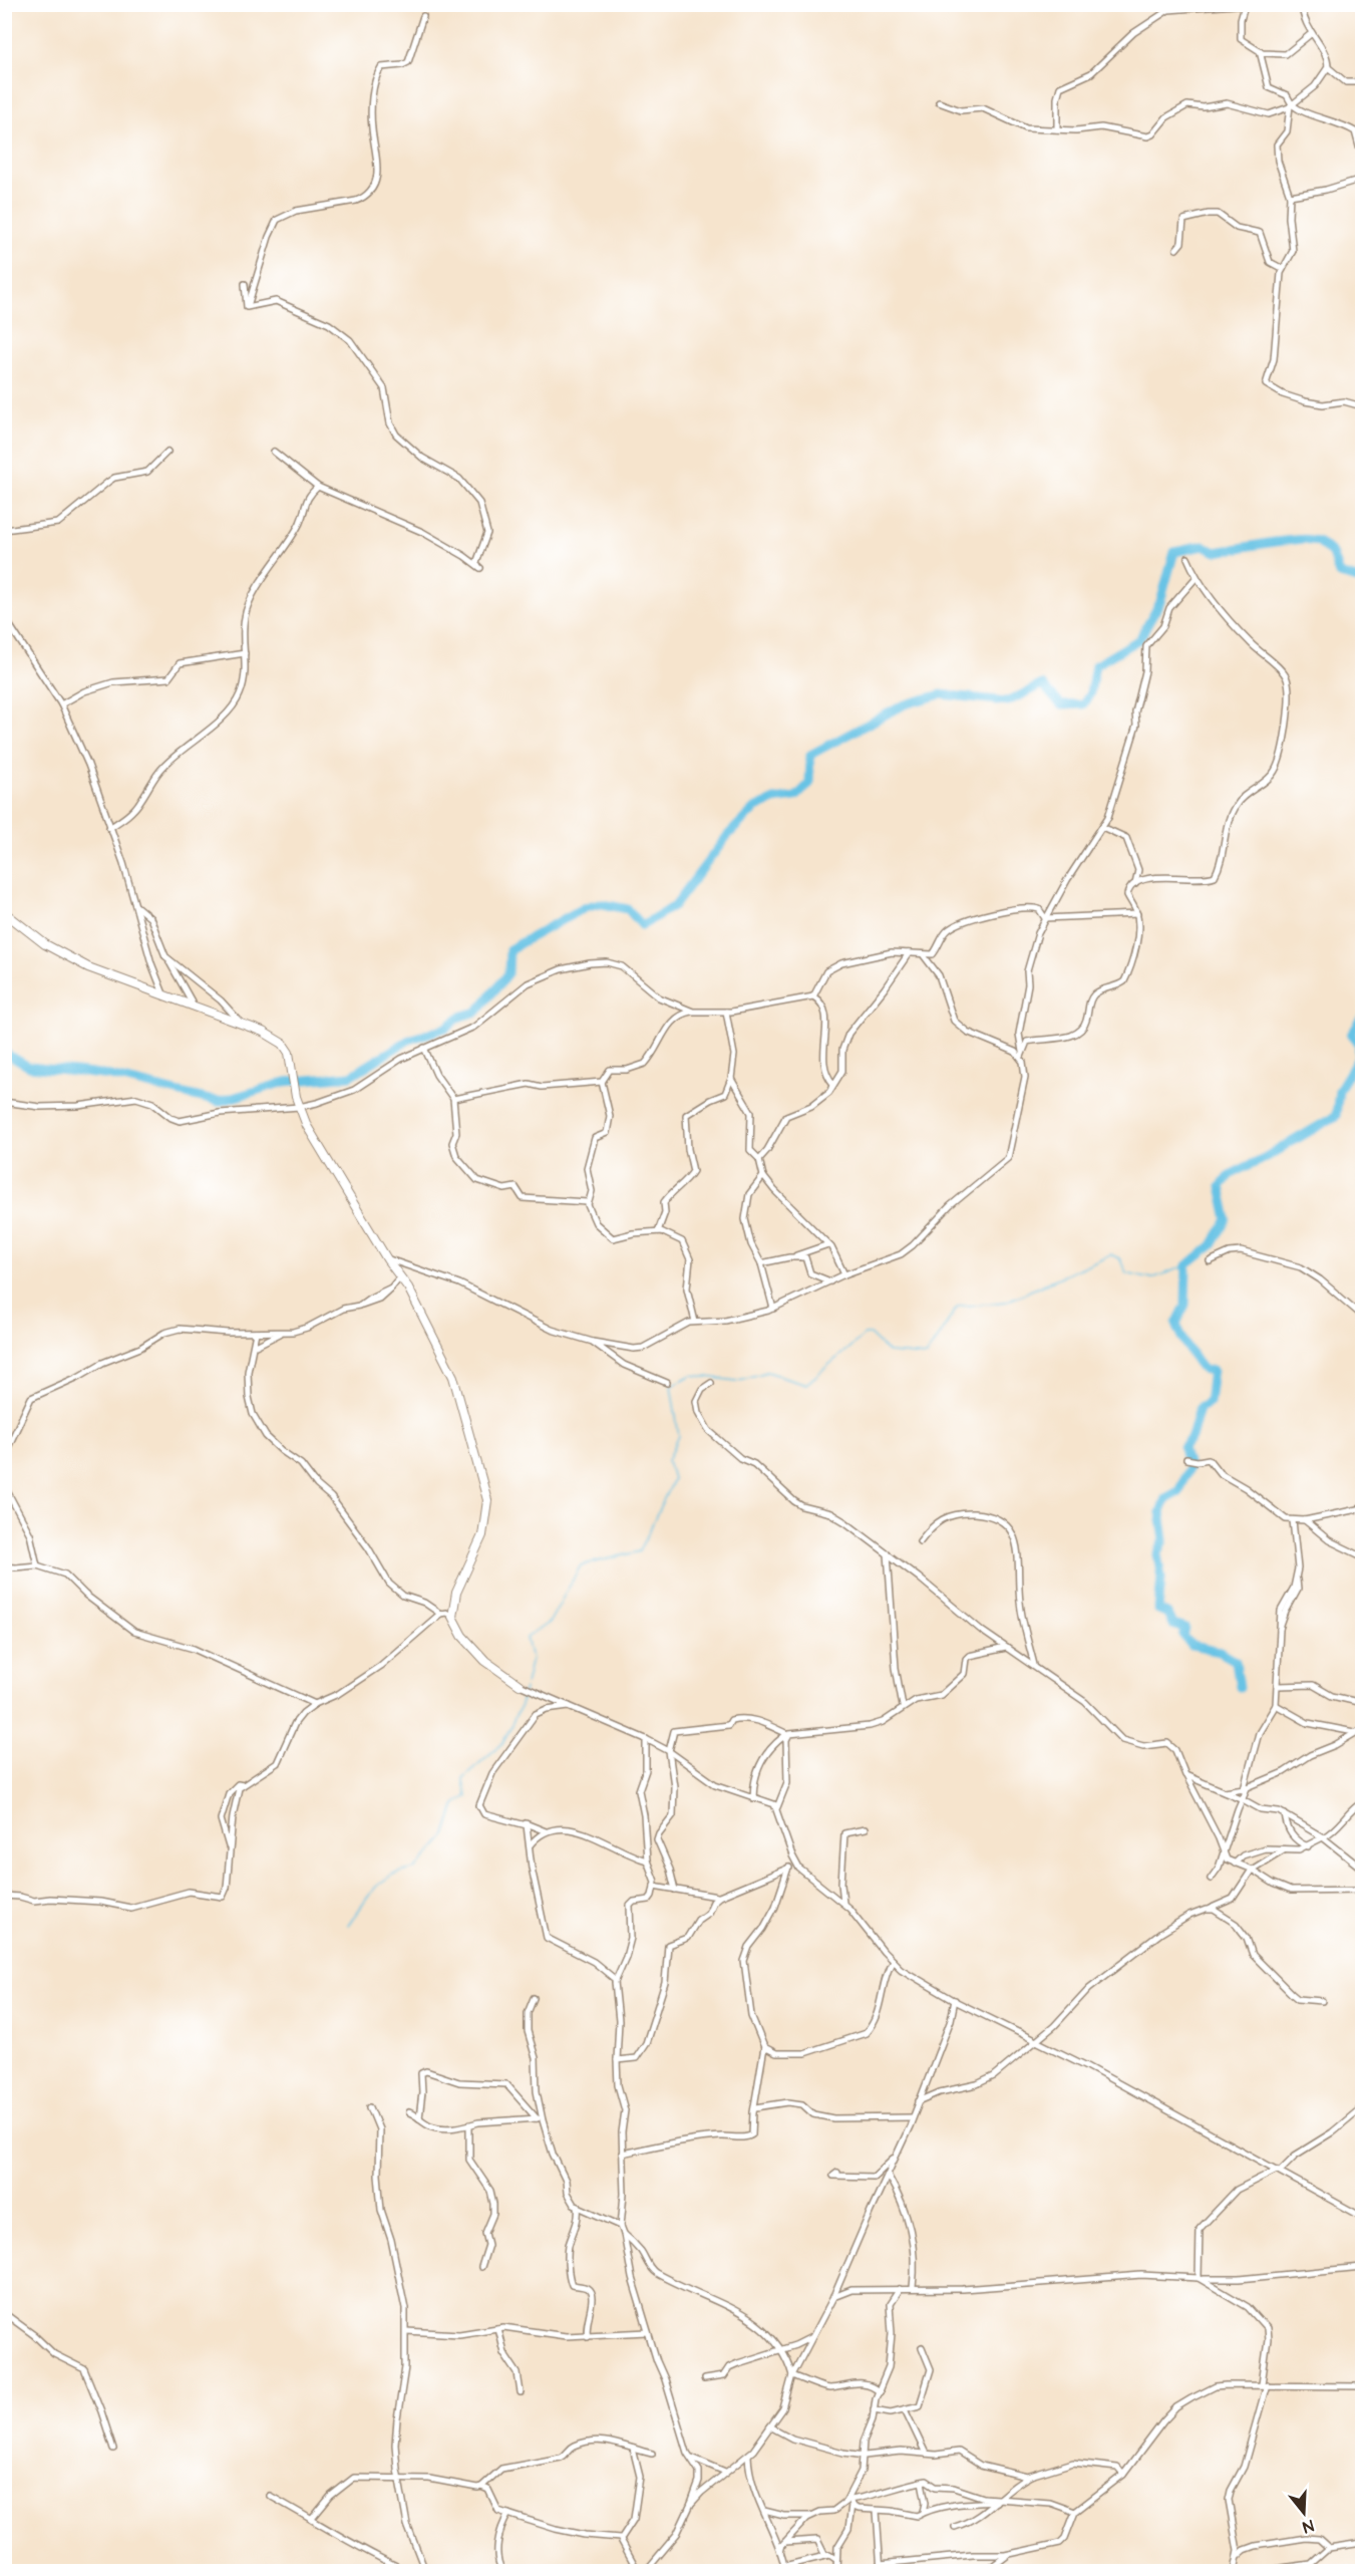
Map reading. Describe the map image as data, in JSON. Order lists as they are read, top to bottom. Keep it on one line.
{"north":"bottom"}
